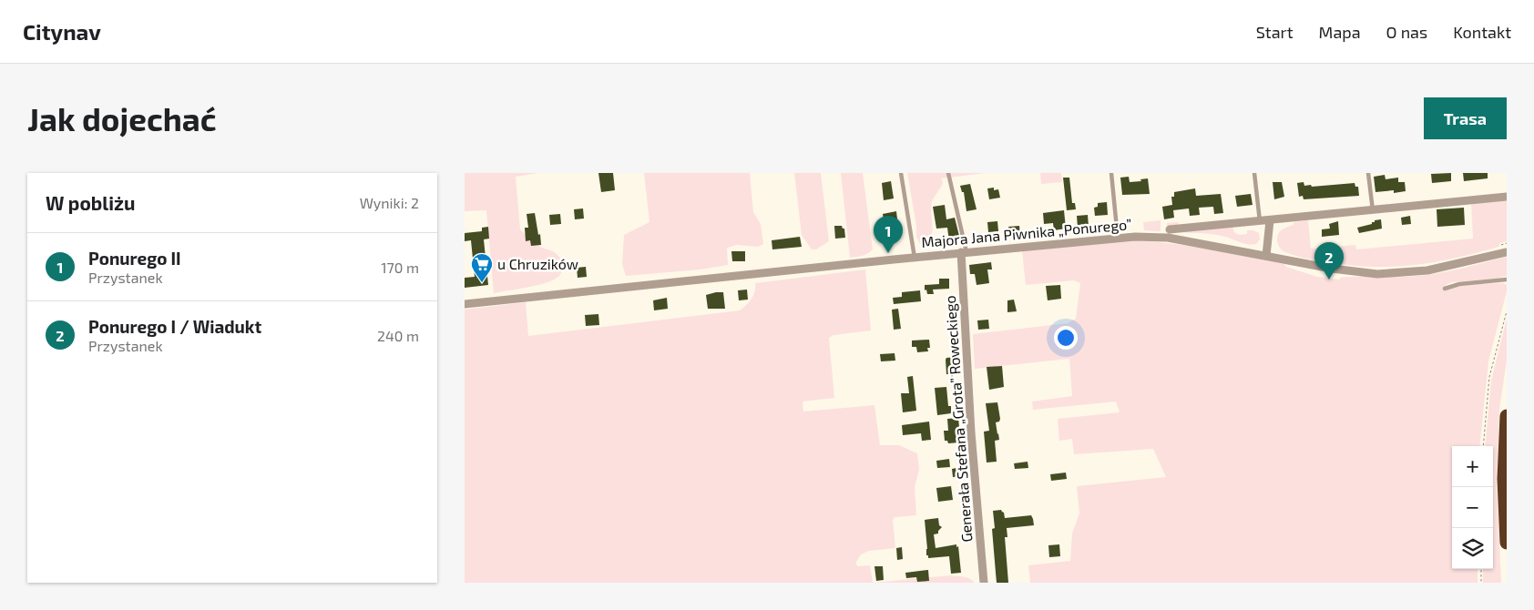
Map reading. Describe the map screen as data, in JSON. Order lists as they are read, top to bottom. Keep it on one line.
{"streets":{"street":["Majora Jana Piwnika „Ponurego”","Generała Stefana „Grota” Roweckiego"]},"crossings":[["Majora Jana Piwnika „Ponurego”","Generała Stefana „Grota” Roweckiego"]],"places":{"supermarket":["u Chruzików"]},"page":{"header":"Citynav","nav":["Start","Mapa","O nas","Kontakt"],"buttons":"Trasa","title":"Jak dojechać","heading":["W pobliżu","Wyniki: 2"],"pins":["1","2"],"list":[{"mark":"1","name":"Ponurego II","note":"Przystanek","value":"170 m"},{"mark":"2","name":"Ponurego I / Wiadukt","note":"Przystanek","value":"240 m"}],"map_buttons":["+","−"]}}
